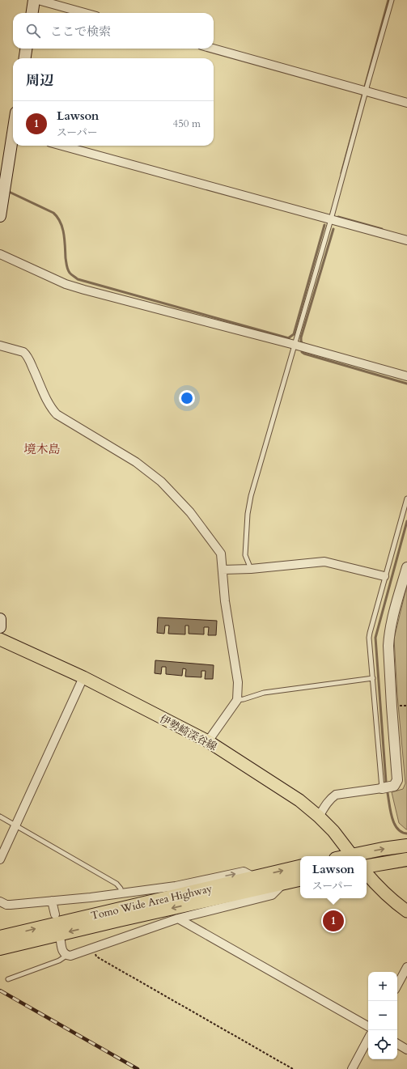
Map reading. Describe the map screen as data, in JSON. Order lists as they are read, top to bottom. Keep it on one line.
{"streets":{"highway":["Tomo Wide Area Highway"],"main road":["伊勢崎深谷線"]},"districts":["境木島"],"page":{"search":"ここで検索","heading":"周辺","list":[{"mark":"1","name":"Lawson","note":"スーパー","value":"450 m"}],"popup":["Lawson","スーパー"],"pins":"1","map_buttons":["+","−"]}}
